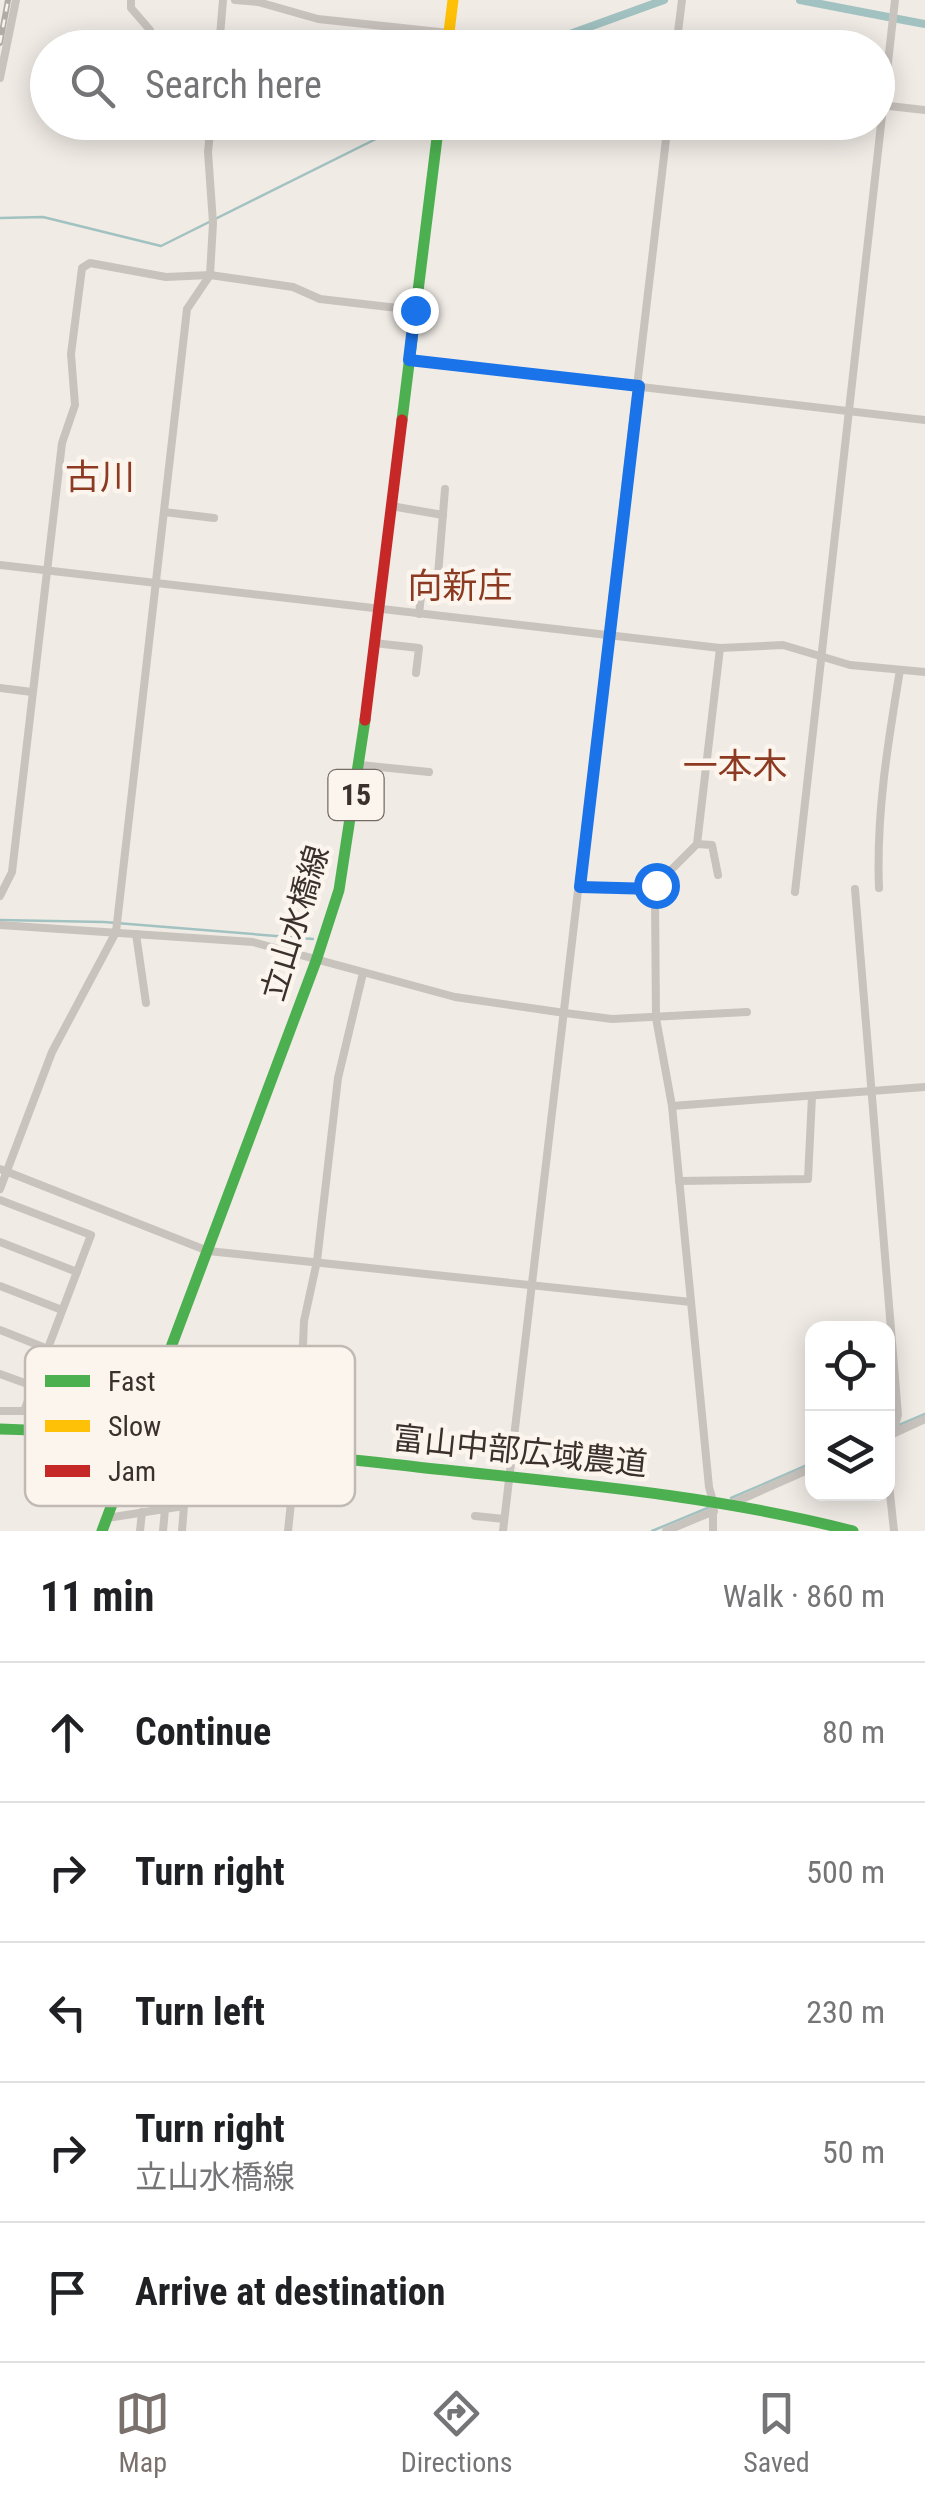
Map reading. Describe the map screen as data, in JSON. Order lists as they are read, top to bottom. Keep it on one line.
{"streets":{"main road":["15","立山水橋線","富山中部広域農道"]},"districts":["古川","向新庄","一本木"],"legend":["Fast","Slow","Jam"],"page":{"search":"Search here","heading":["11 min","Walk · 860 m"],"list":[["Continue","80 m"],["Turn right","500 m"],["Turn left","230 m"],["Turn right","立山水橋線","50 m"],"Arrive at destination"],"nav":["Map","Directions","Saved"]}}
